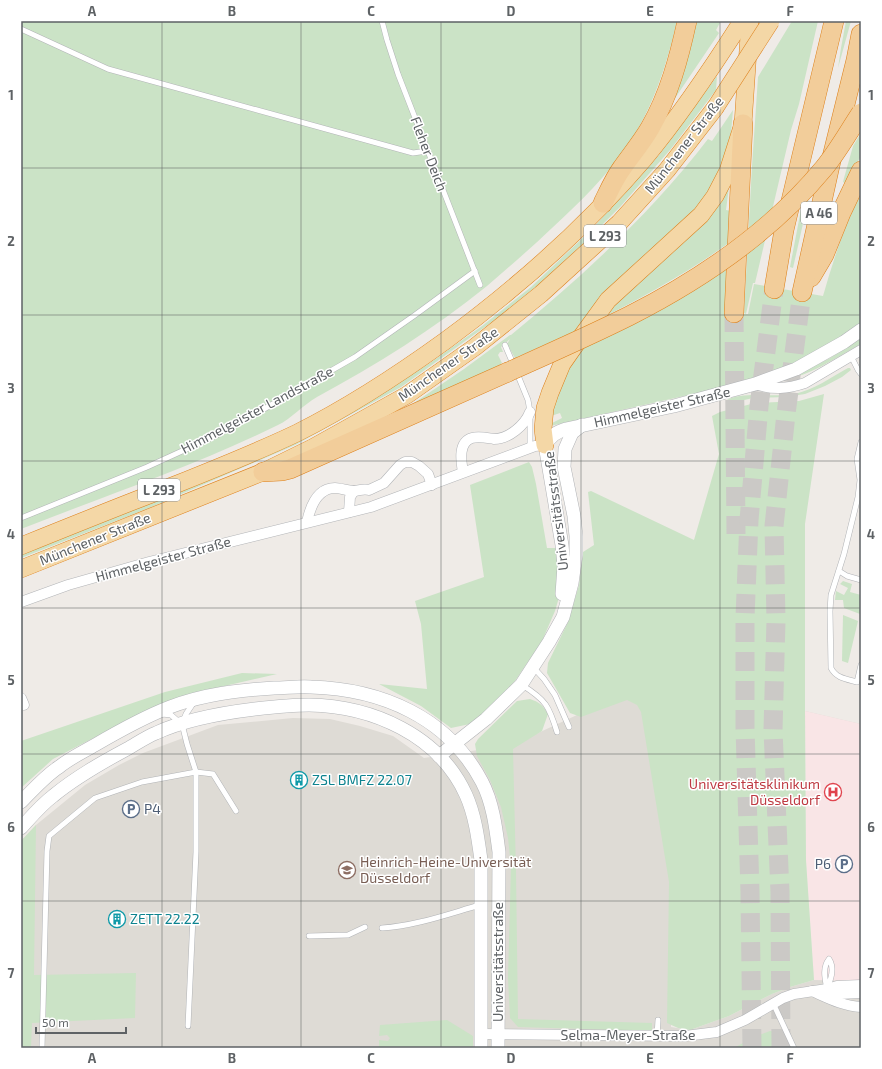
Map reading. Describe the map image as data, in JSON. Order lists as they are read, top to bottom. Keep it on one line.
{"streets":{"highway":["Münchener Straße","A 46","L 293"],"street":["Himmelgeister Straße","Universitätsstraße","Selma-Meyer-Straße"],"lane":["Fleher Deich","Himmelgeister Landstraße"]},"crossings":[["Fleher Deich","Himmelgeister Landstraße"],["Himmelgeister Straße","Universitätsstraße"],["Universitätsstraße","Selma-Meyer-Straße"]],"places":{"building":["ZSL BMFZ 22.07","ZETT 22.22"],"hospital":["Universitätsklinikum Düsseldorf"],"parking":["P4","P6"],"school or university":["Heinrich-Heine-Universität Düsseldorf"]},"scale_bar":"50 m","grid":{"columns":["A","B","C","D","E","F"],"rows":["1","2","3","4","5","6","7"]}}
